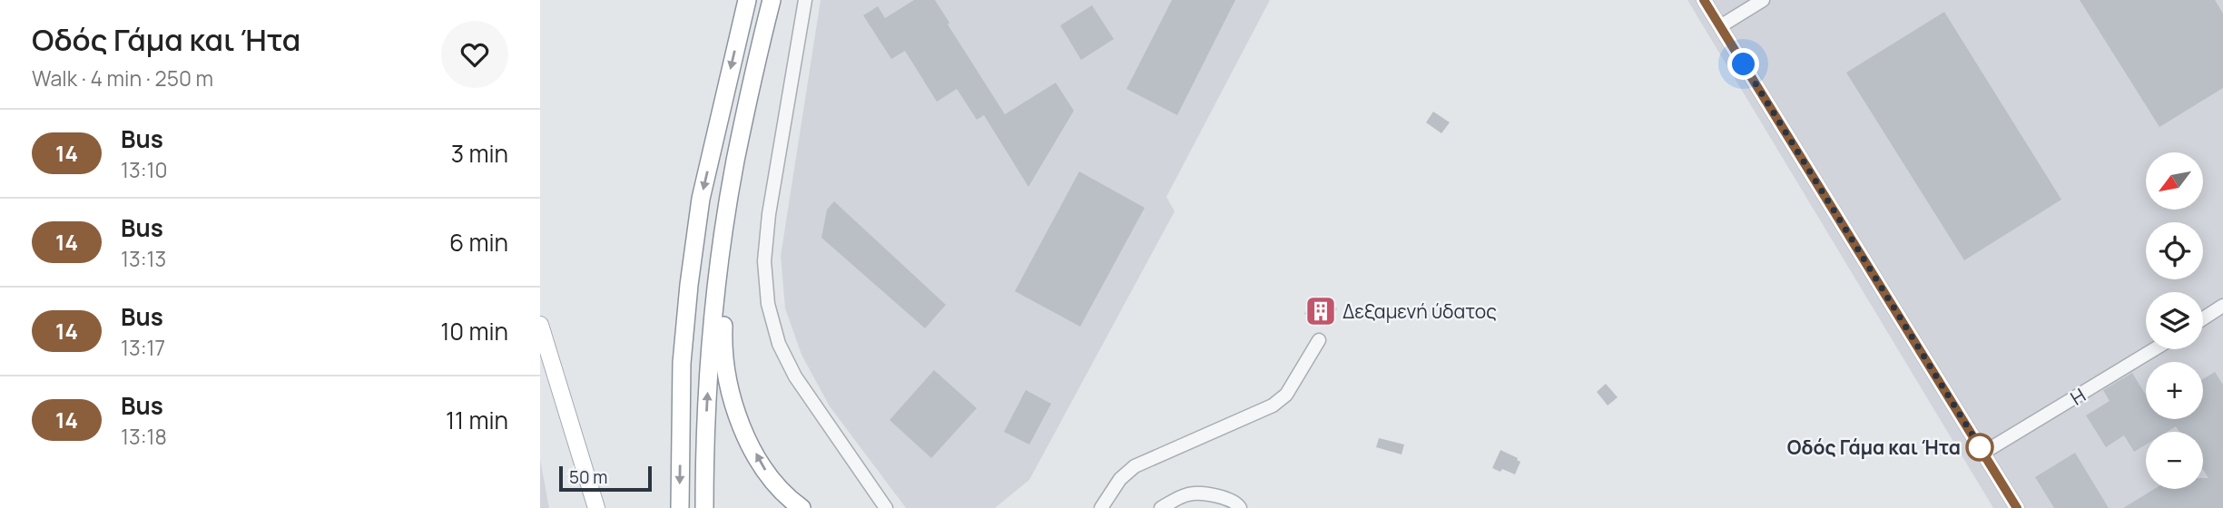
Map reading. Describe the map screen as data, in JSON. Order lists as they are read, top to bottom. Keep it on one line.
{"streets":{"street":["Η"]},"places":{"building":["Δεξαμενή ύδατος"],"other":["Οδός Γάμα και Ήτα"]},"lines":["bus line 14"],"scale_bar":"50 m","north":"bottom left","page":{"heading":["Οδός Γάμα και Ήτα","Walk · 4 min · 250 m"],"list":[{"mark":"14","name":"Bus","note":"13:10","value":"3 min"},{"mark":"14","name":"Bus","note":"13:13","value":"6 min"},{"mark":"14","name":"Bus","note":"13:17","value":"10 min"},{"mark":"14","name":"Bus","note":"13:18","value":"11 min"}],"map_buttons":["+","−"],"scale":"50 m"}}
